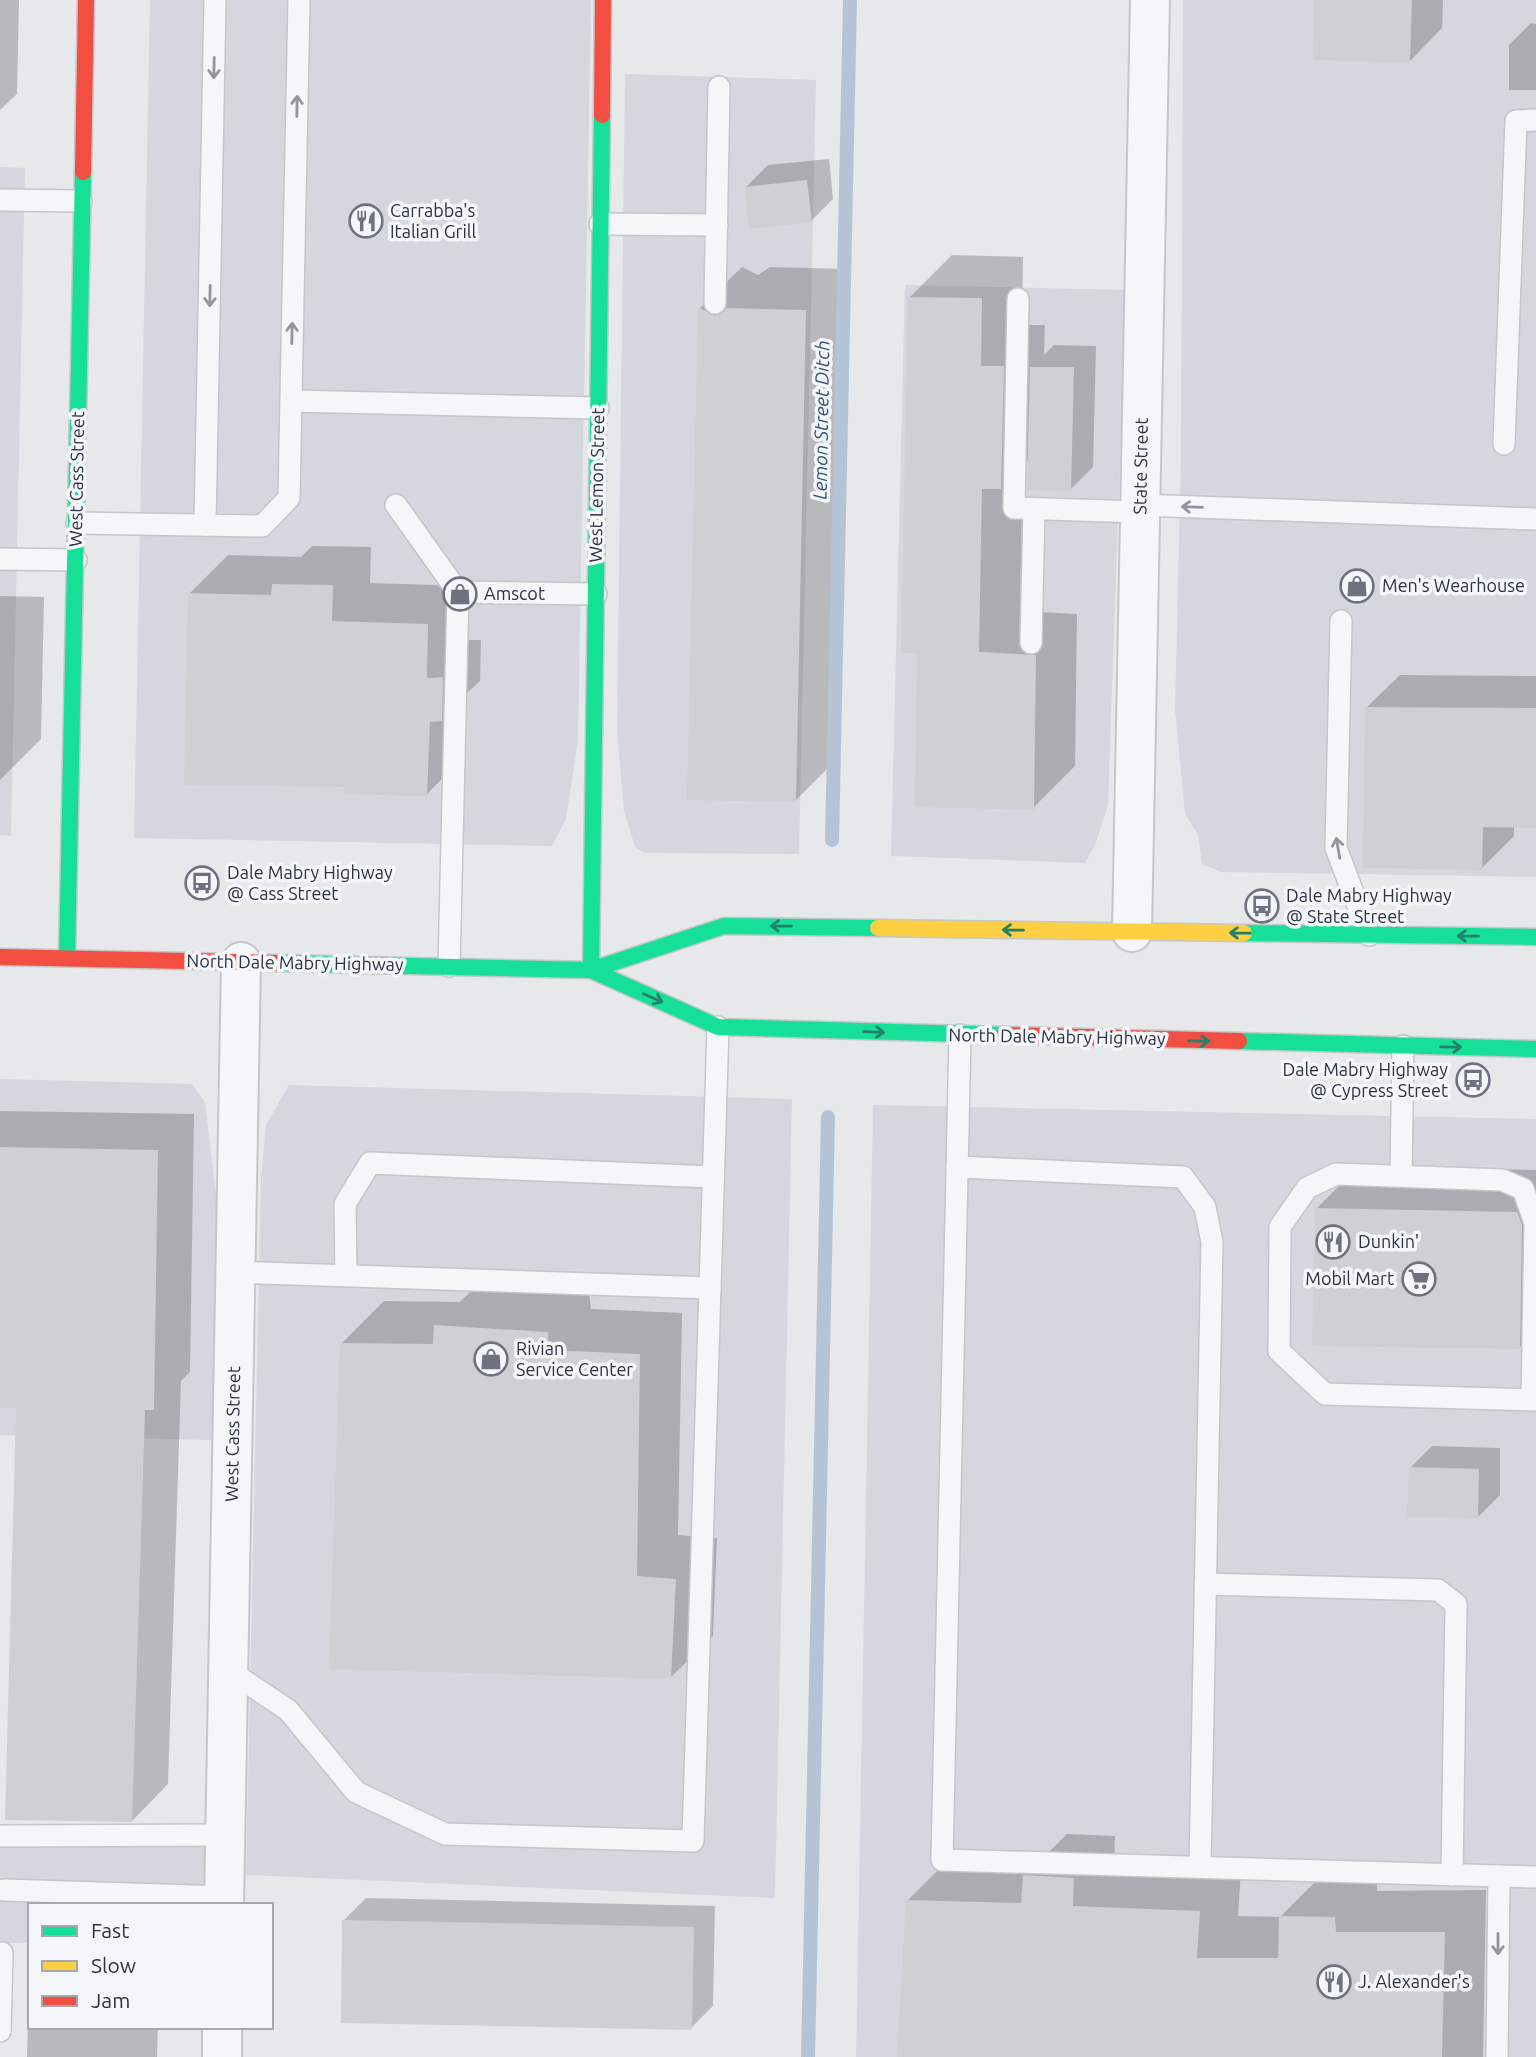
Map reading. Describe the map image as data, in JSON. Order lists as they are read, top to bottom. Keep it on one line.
{"streets":{"main road":["West Cass Street","West Lemon Street","North Dale Mabry Highway"],"street":["State Street"]},"crossings":[["State Street","North Dale Mabry Highway"],["West Cass Street","North Dale Mabry Highway"],["West Lemon Street","North Dale Mabry Highway"]],"water":["Lemon Street Ditch"],"places":{"restaurant":["Carrabba's Italian Grill","Dunkin'","J. Alexander's"],"shop":["Men's Wearhouse","Amscot","Rivian Service Center"],"bus stop":["Dale Mabry Highway @ Cass Street","Dale Mabry Highway @ State Street","Dale Mabry Highway @ Cypress Street"],"supermarket":["Mobil Mart"]},"legend":["Fast","Slow","Jam"]}
